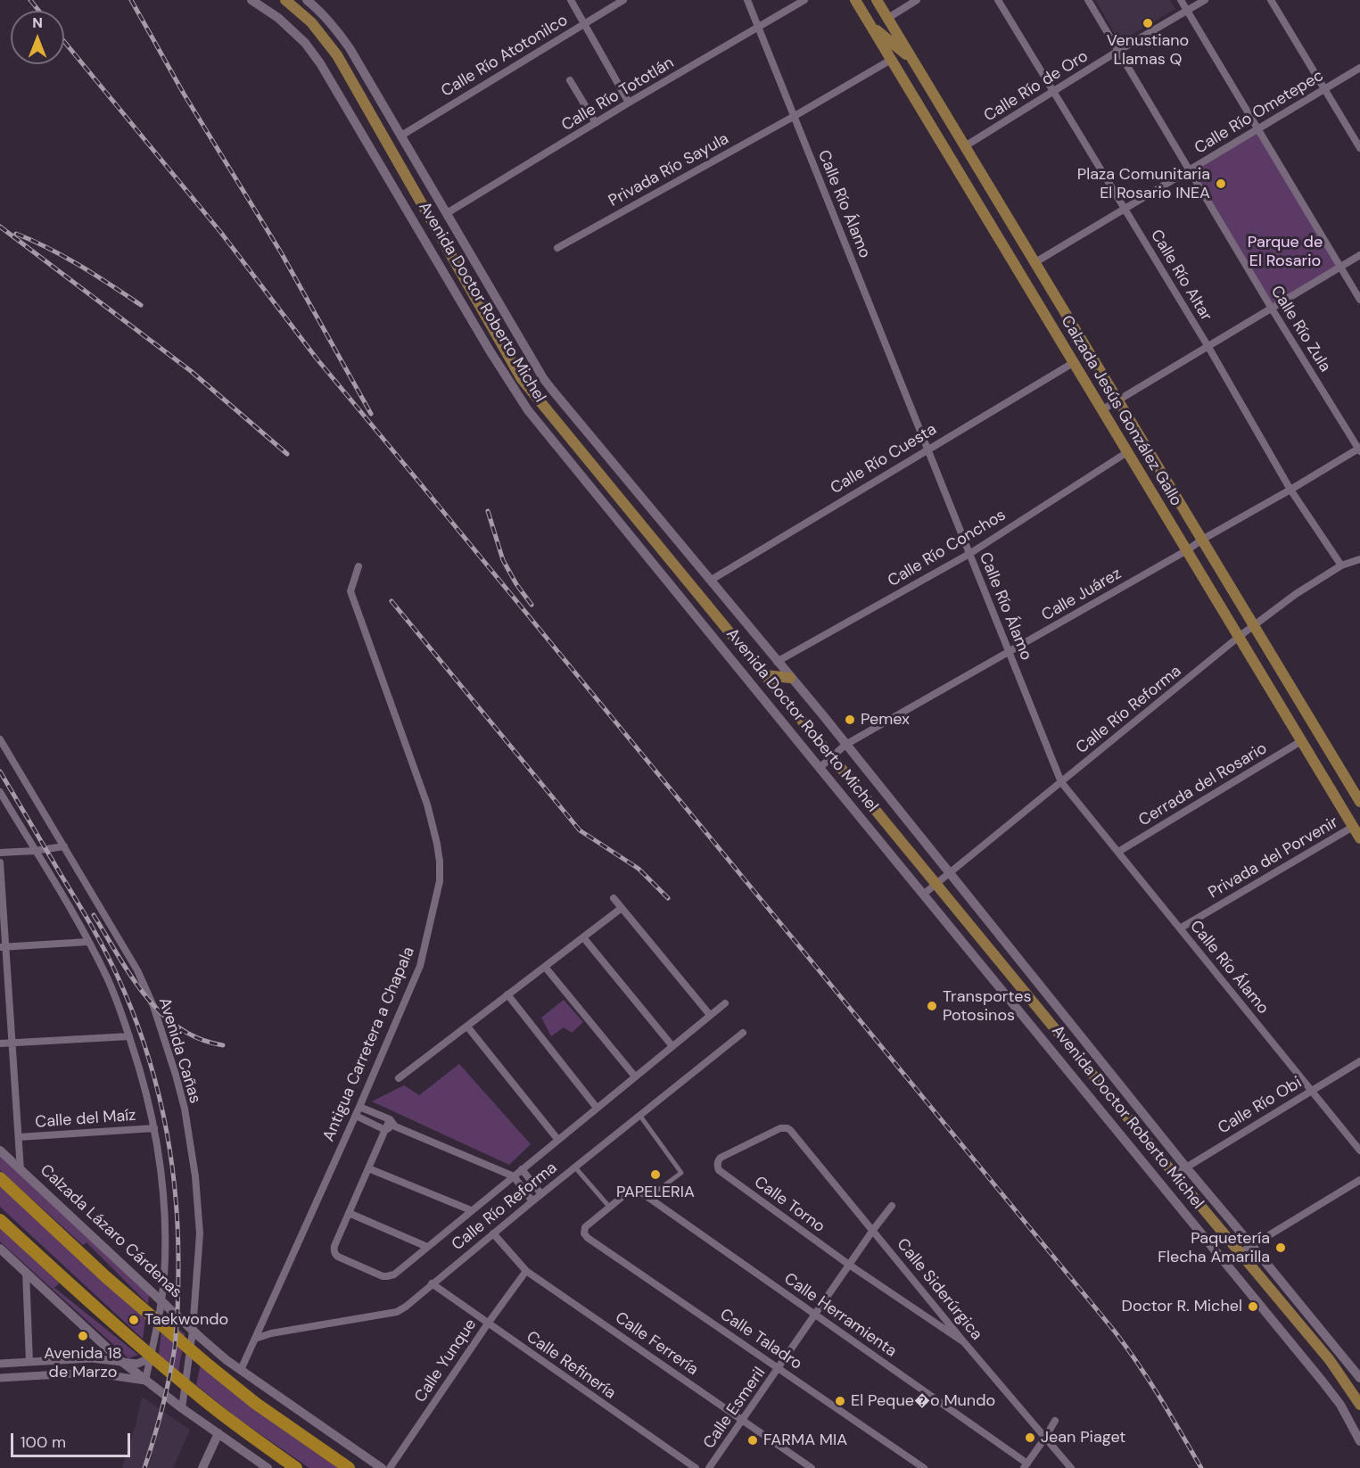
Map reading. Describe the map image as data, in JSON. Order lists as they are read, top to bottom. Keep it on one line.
{"streets":{"highway":["Calzada Lázaro Cárdenas"],"main road":["Avenida Doctor Roberto Michel","Calzada Jesús González Gallo"],"street":["Calle Río Atotonilco","Calle Río de Oro","Calle Río Tototlán","Calle Río Ometepec","Privada Río Sayula","Calle Río Álamo","Calle Río Altar","Calle Río Zula","Calle Río Cuesta","Calle Río Conchos","Calle Juárez","Calle Río Reforma","Cerrada del Rosario","Privada del Porvenir","Antigua Carretera a Chapala","Avenida Cañas","Calle Río Obi","Calle del Maíz","Calle Torno","Calle Siderúrgica","Calle Herramienta","Calle Taladro","Calle Ferrería","Calle Yunque","Calle Refinería","Calle Esmeril"]},"crossings":[["Calle Río Atotonilco","Avenida Doctor Roberto Michel"],["Calle Río de Oro","Calle Río Altar"],["Calle Río de Oro","Calle Río Zula"],["Calle Río de Oro","Calzada Jesús González Gallo"],["Calle Río Tototlán","Calle Río Álamo"],["Calle Río Tototlán","Avenida Doctor Roberto Michel"],["Calle Río Ometepec","Calle Río Altar"],["Calle Río Ometepec","Calle Río Zula"],["Calle Río Ometepec","Calzada Jesús González Gallo"],["Privada Río Sayula","Calle Río Álamo"],["Privada Río Sayula","Calzada Jesús González Gallo"],["Calle Río Álamo","Calle Río Cuesta"],["Calle Río Álamo","Calle Río Conchos"],["Calle Río Álamo","Calle Juárez"],["Calle Río Álamo","Calle Río Reforma"],["Calle Río Álamo","Cerrada del Rosario"],["Calle Río Álamo","Privada del Porvenir"],["Calle Río Álamo","Calle Río Obi"],["Calle Río Altar","Calle Juárez"],["Calle Río Altar","Calle Río Reforma"],["Avenida Doctor Roberto Michel","Calle Río Cuesta"],["Avenida Doctor Roberto Michel","Calle Río Conchos"],["Avenida Doctor Roberto Michel","Calle Juárez"],["Avenida Doctor Roberto Michel","Calle Río Reforma"],["Avenida Doctor Roberto Michel","Calle Río Obi"],["Calle Río Zula","Calle Juárez"],["Calzada Jesús González Gallo","Calle Río Cuesta"],["Calzada Jesús González Gallo","Calle Río Conchos"],["Calzada Jesús González Gallo","Calle Juárez"],["Calzada Jesús González Gallo","Calle Río Reforma"],["Calzada Jesús González Gallo","Cerrada del Rosario"],["Calzada Jesús González Gallo","Privada del Porvenir"],["Calle Río Reforma","Antigua Carretera a Chapala"],["Calle Río Reforma","Calle Ferrería"],["Calle Río Reforma","Calle Refinería"],["Antigua Carretera a Chapala","Calzada Lázaro Cárdenas"],["Avenida Cañas","Calzada Lázaro Cárdenas"],["Calle Torno","Calle Siderúrgica"],["Calle Torno","Calle Esmeril"],["Calle Siderúrgica","Calle Esmeril"],["Calle Herramienta","Calle Taladro"],["Calle Herramienta","Calle Esmeril"],["Calle Taladro","Calle Esmeril"],["Calle Ferrería","Calle Yunque"],["Calle Ferrería","Calle Esmeril"],["Calle Yunque","Calle Refinería"]],"parks":["Parque de El Rosario"],"places":["Venustiano Llamas Q","Plaza Comunitaria El Rosario INEA","Pemex","Transportes Potosinos","PAPELERIA","Paquetería Flecha Amarilla","Doctor R. Michel","Taekwondo","Avenida 18 de Marzo","El Peque�o Mundo","Jean Piaget","FARMA MIA"],"scale_bar":"100 m","north":"top"}
